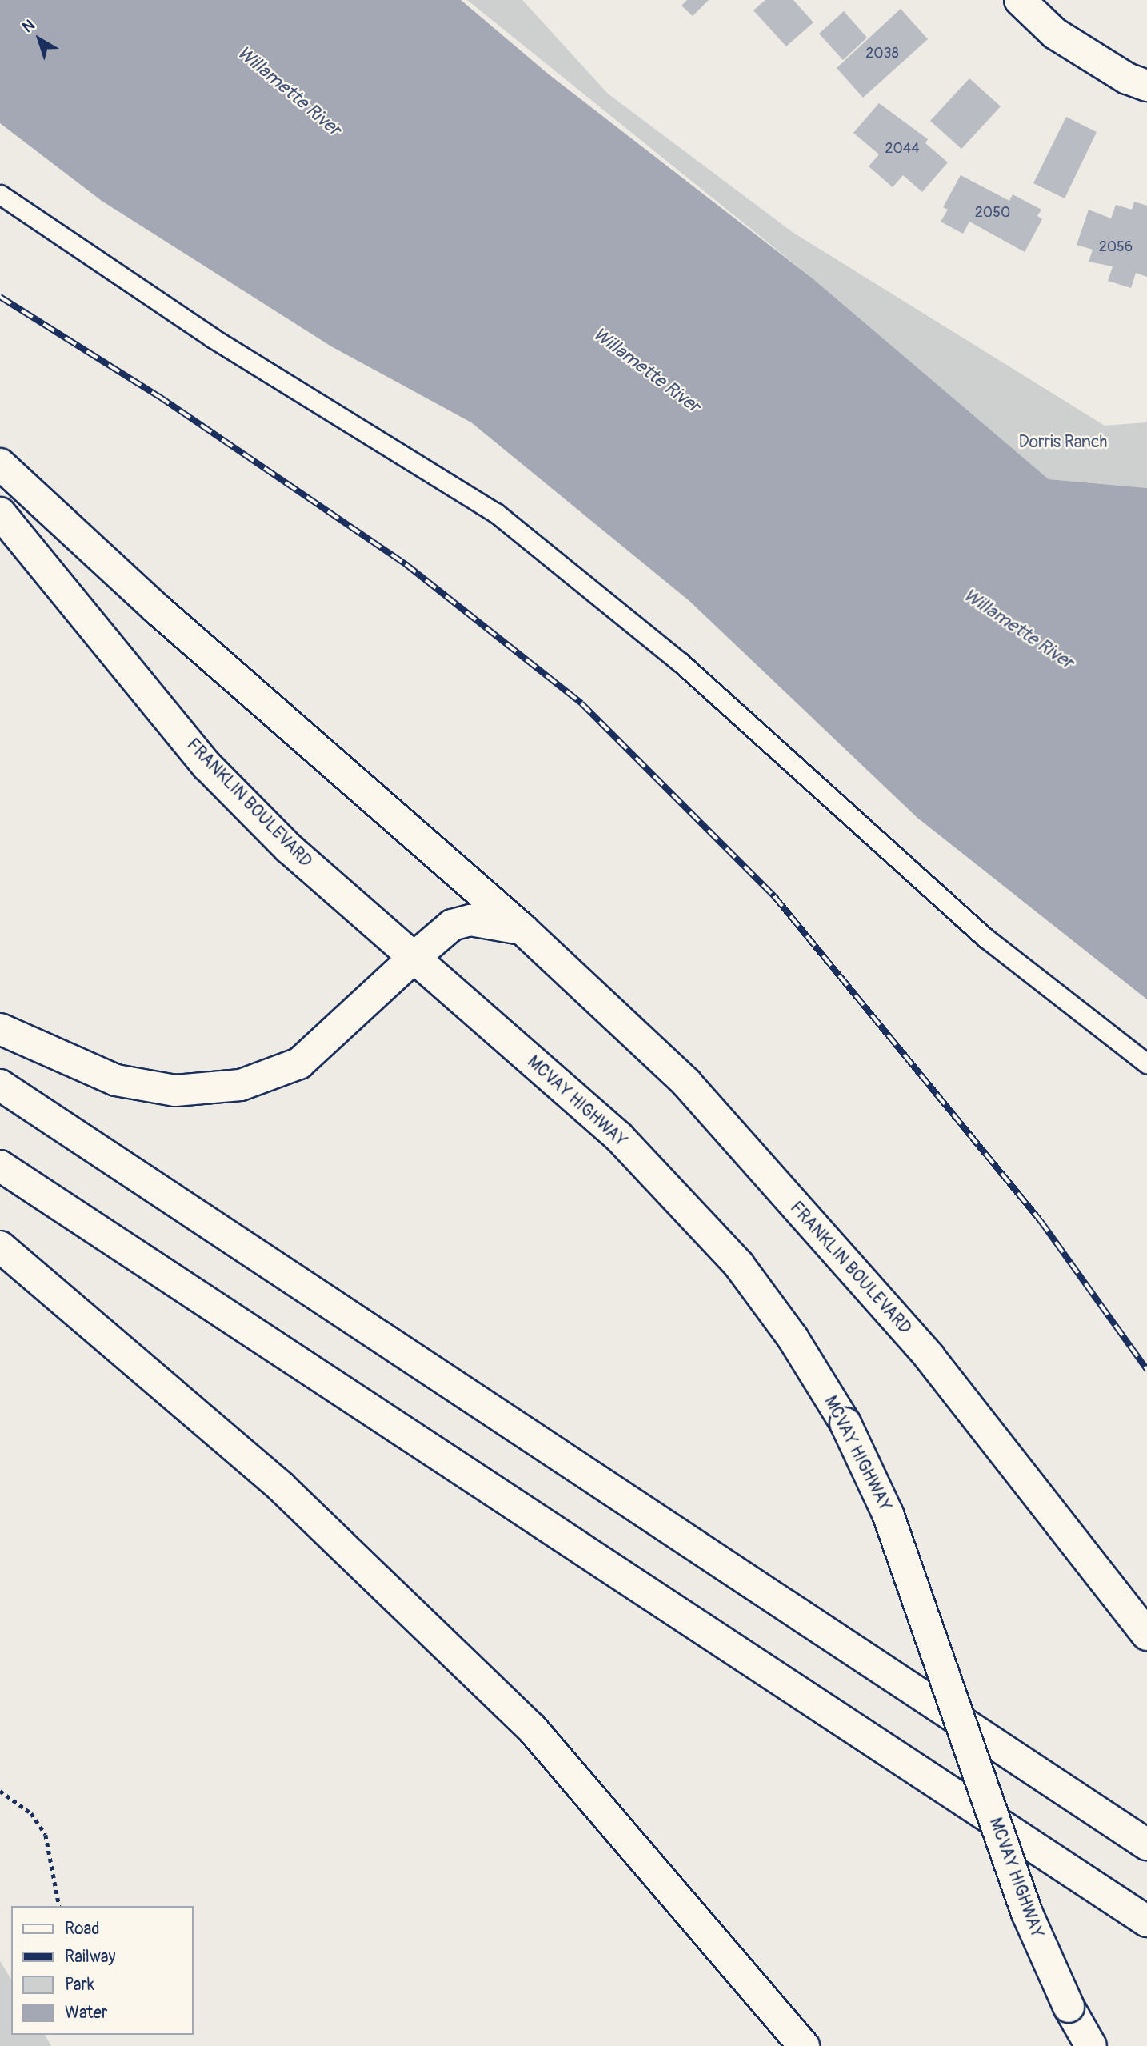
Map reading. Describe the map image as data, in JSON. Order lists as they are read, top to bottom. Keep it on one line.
{"streets":{"main road":["FRANKLIN BOULEVARD","MCVAY HIGHWAY"]},"crossings":[["FRANKLIN BOULEVARD","MCVAY HIGHWAY"]],"water":["Willamette River"],"parks":["Dorris Ranch"],"house_numbers":["2038","2044","2050","2056"],"legend":["Road","Railway","Park","Water"],"north":"top left"}
